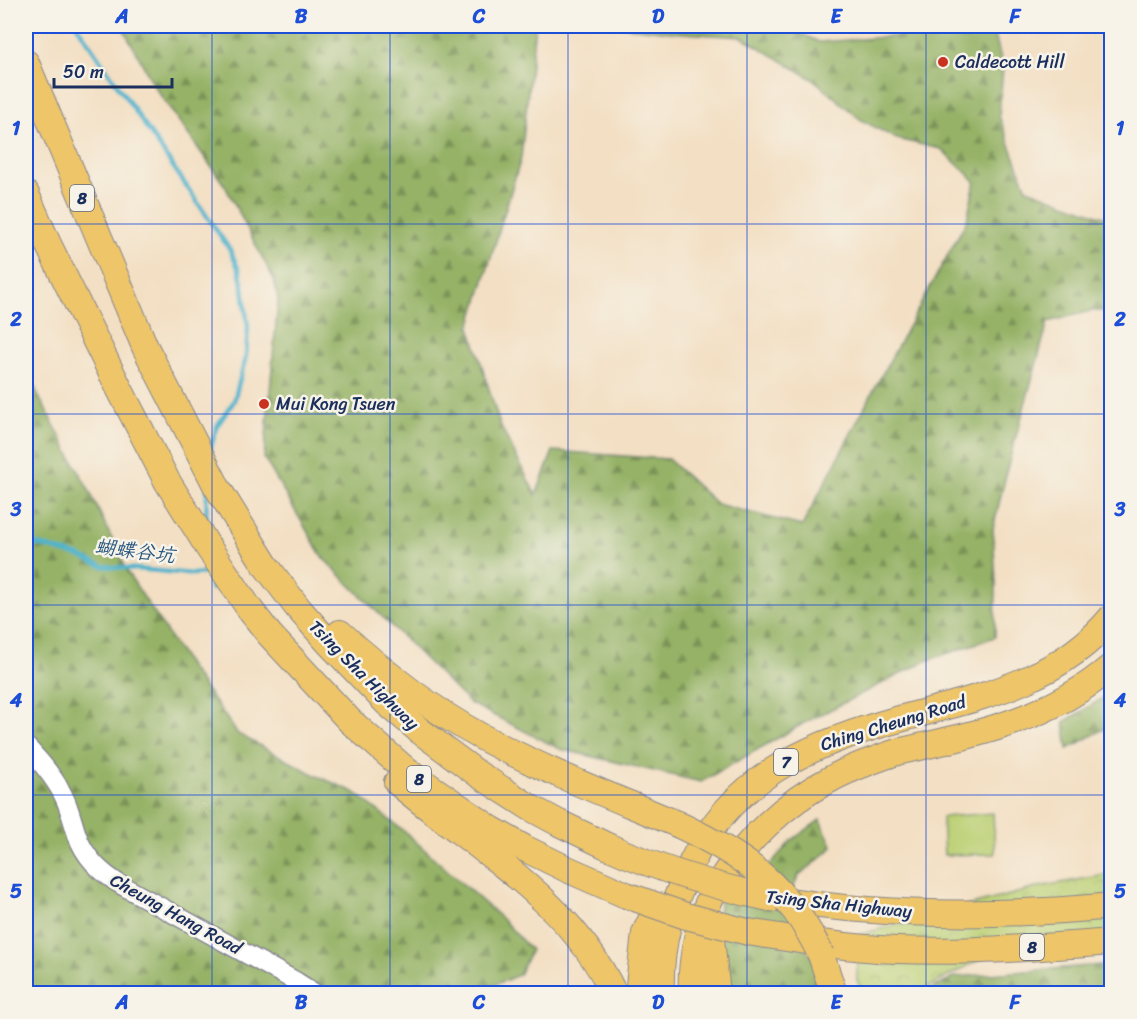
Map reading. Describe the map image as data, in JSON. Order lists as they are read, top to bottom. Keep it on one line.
{"streets":{"highway":["8","Tsing Sha Highway","Ching Cheung Road","7"],"street":["Cheung Hang Road"]},"water":["蝴蝶谷坑"],"places":["Caldecott Hill","Mui Kong Tsuen"],"scale_bar":"50 m","grid":{"columns":["A","B","C","D","E","F"],"rows":["1","2","3","4","5"]}}
